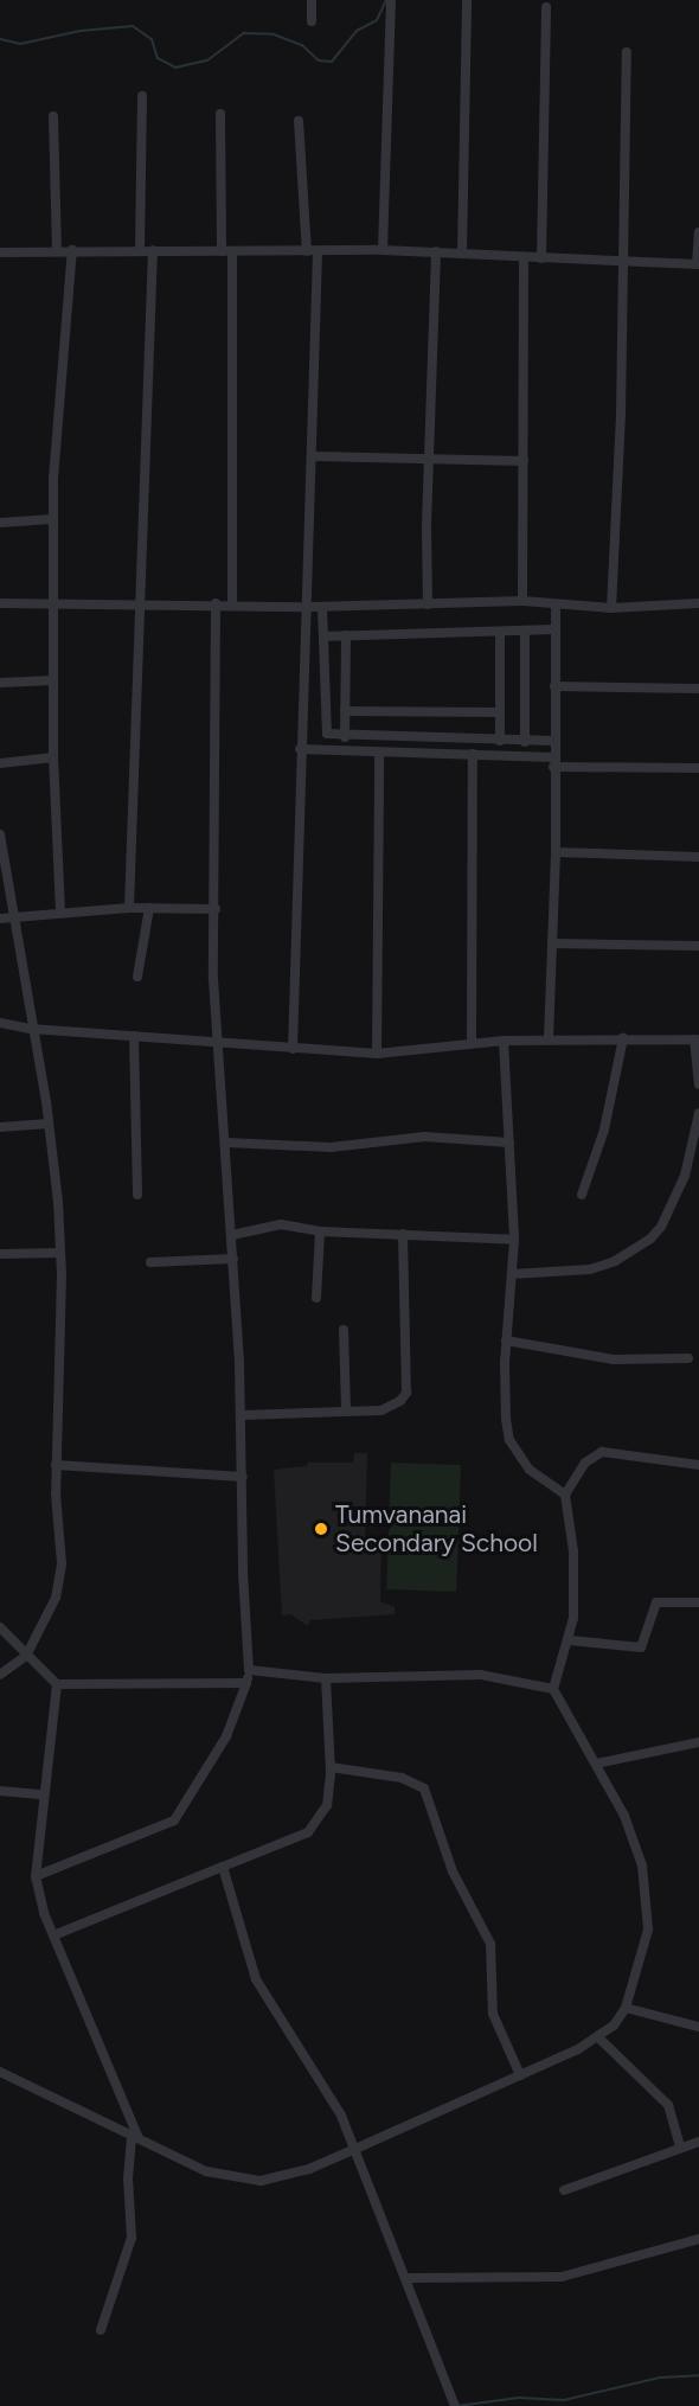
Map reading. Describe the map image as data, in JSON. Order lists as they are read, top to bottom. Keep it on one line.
{"places":["Tumvananai Secondary School"]}
